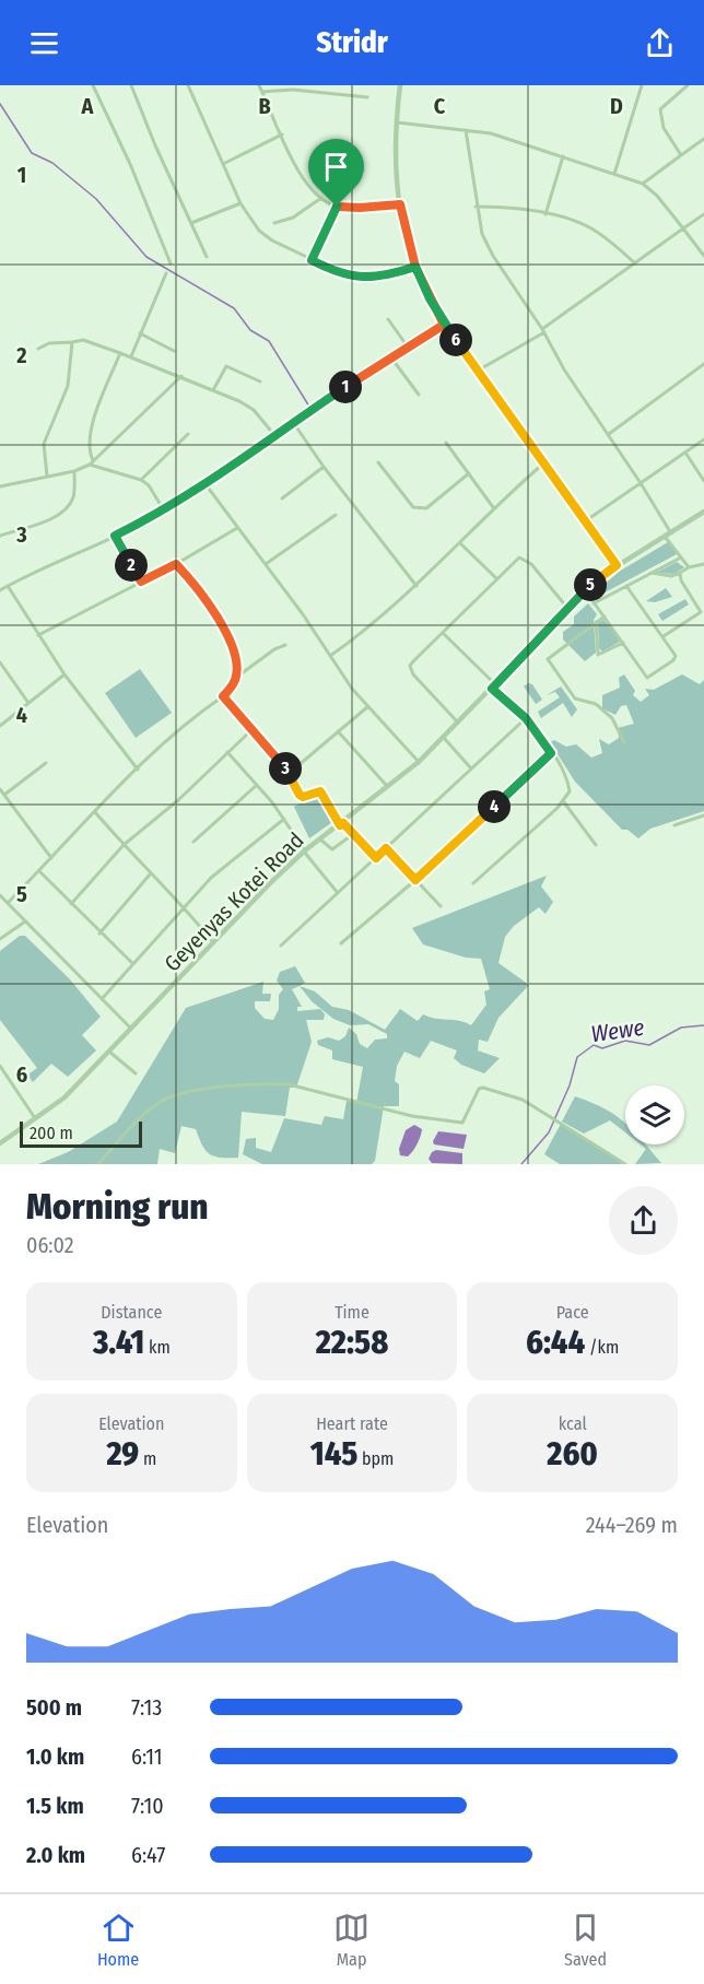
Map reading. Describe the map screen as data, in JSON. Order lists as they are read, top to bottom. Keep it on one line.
{"streets":{"street":["Geyenyas Kotei Road"]},"water":["Wewe"],"scale_bar":"200 m","page":{"header":"Stridr","pins":["6","1","2","5","3","4"],"scale":"200 m","heading":["Morning run","06:02"],"stats":[["Distance","3.41 km"],["Time","22:58"],["Pace","6:44 /km"],["Elevation","29 m"],["Heart rate","145 bpm"],["kcal","260"]],"chart":["Elevation","244–269 m"],"list":[{"name":"500 m","note":"7:13"},{"name":"1.0 km","note":"6:11"},{"name":"1.5 km","note":"7:10"},{"name":"2.0 km","note":"6:47"}],"tabs":["Home","Map","Saved"]},"grid":{"columns":["A","B","C","D"],"rows":["1","2","3","4","5","6"]}}
